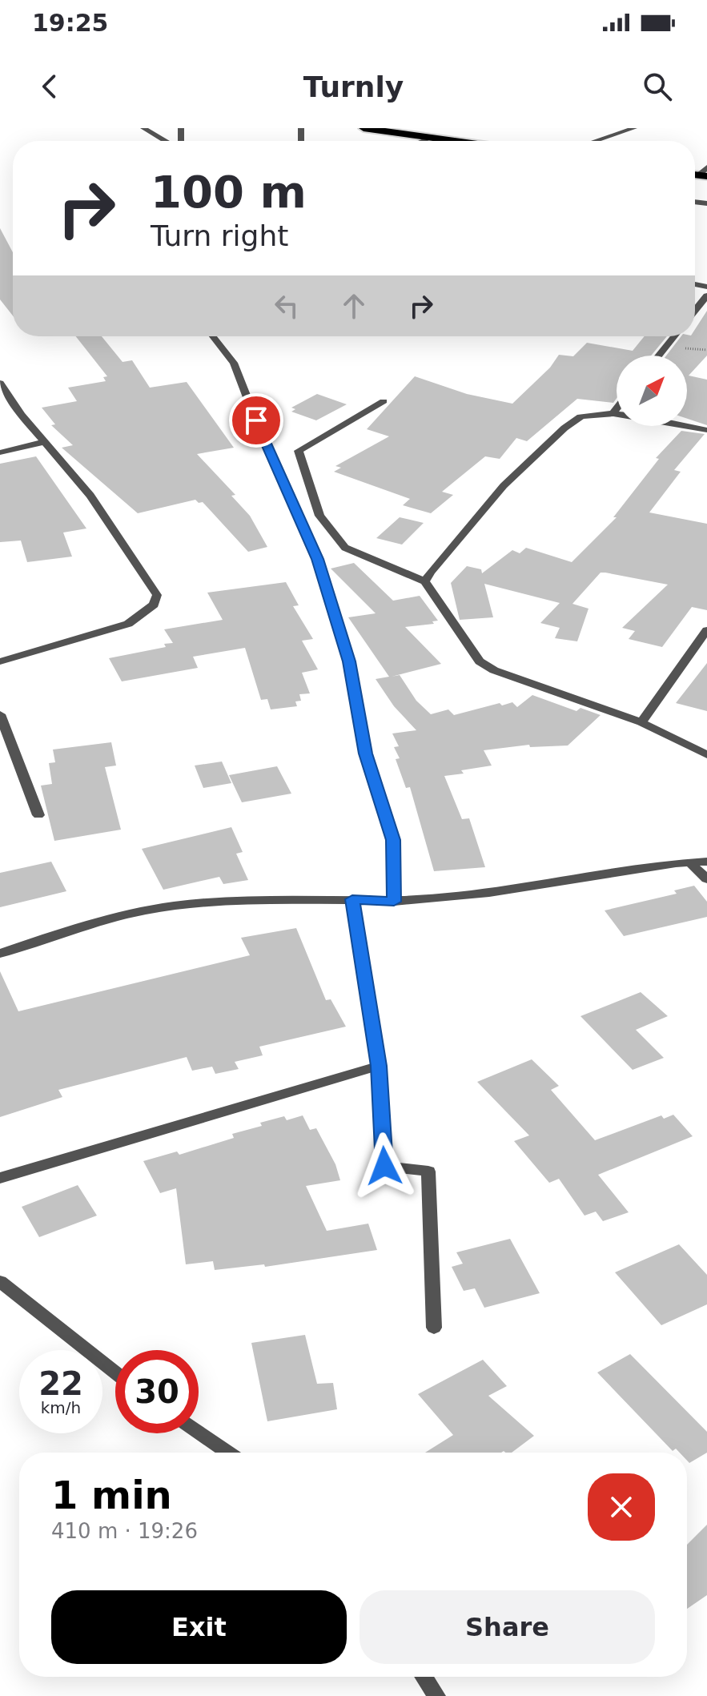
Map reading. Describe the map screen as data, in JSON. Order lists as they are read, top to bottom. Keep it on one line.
{"north":"top right","page":{"status":"19:25","header":"Turnly","turn":["100 m","Turn right"],"speed":"22 km/h","limit":"30","heading":["1 min","410 m · 19:26"],"buttons":["Exit","Share"]}}
